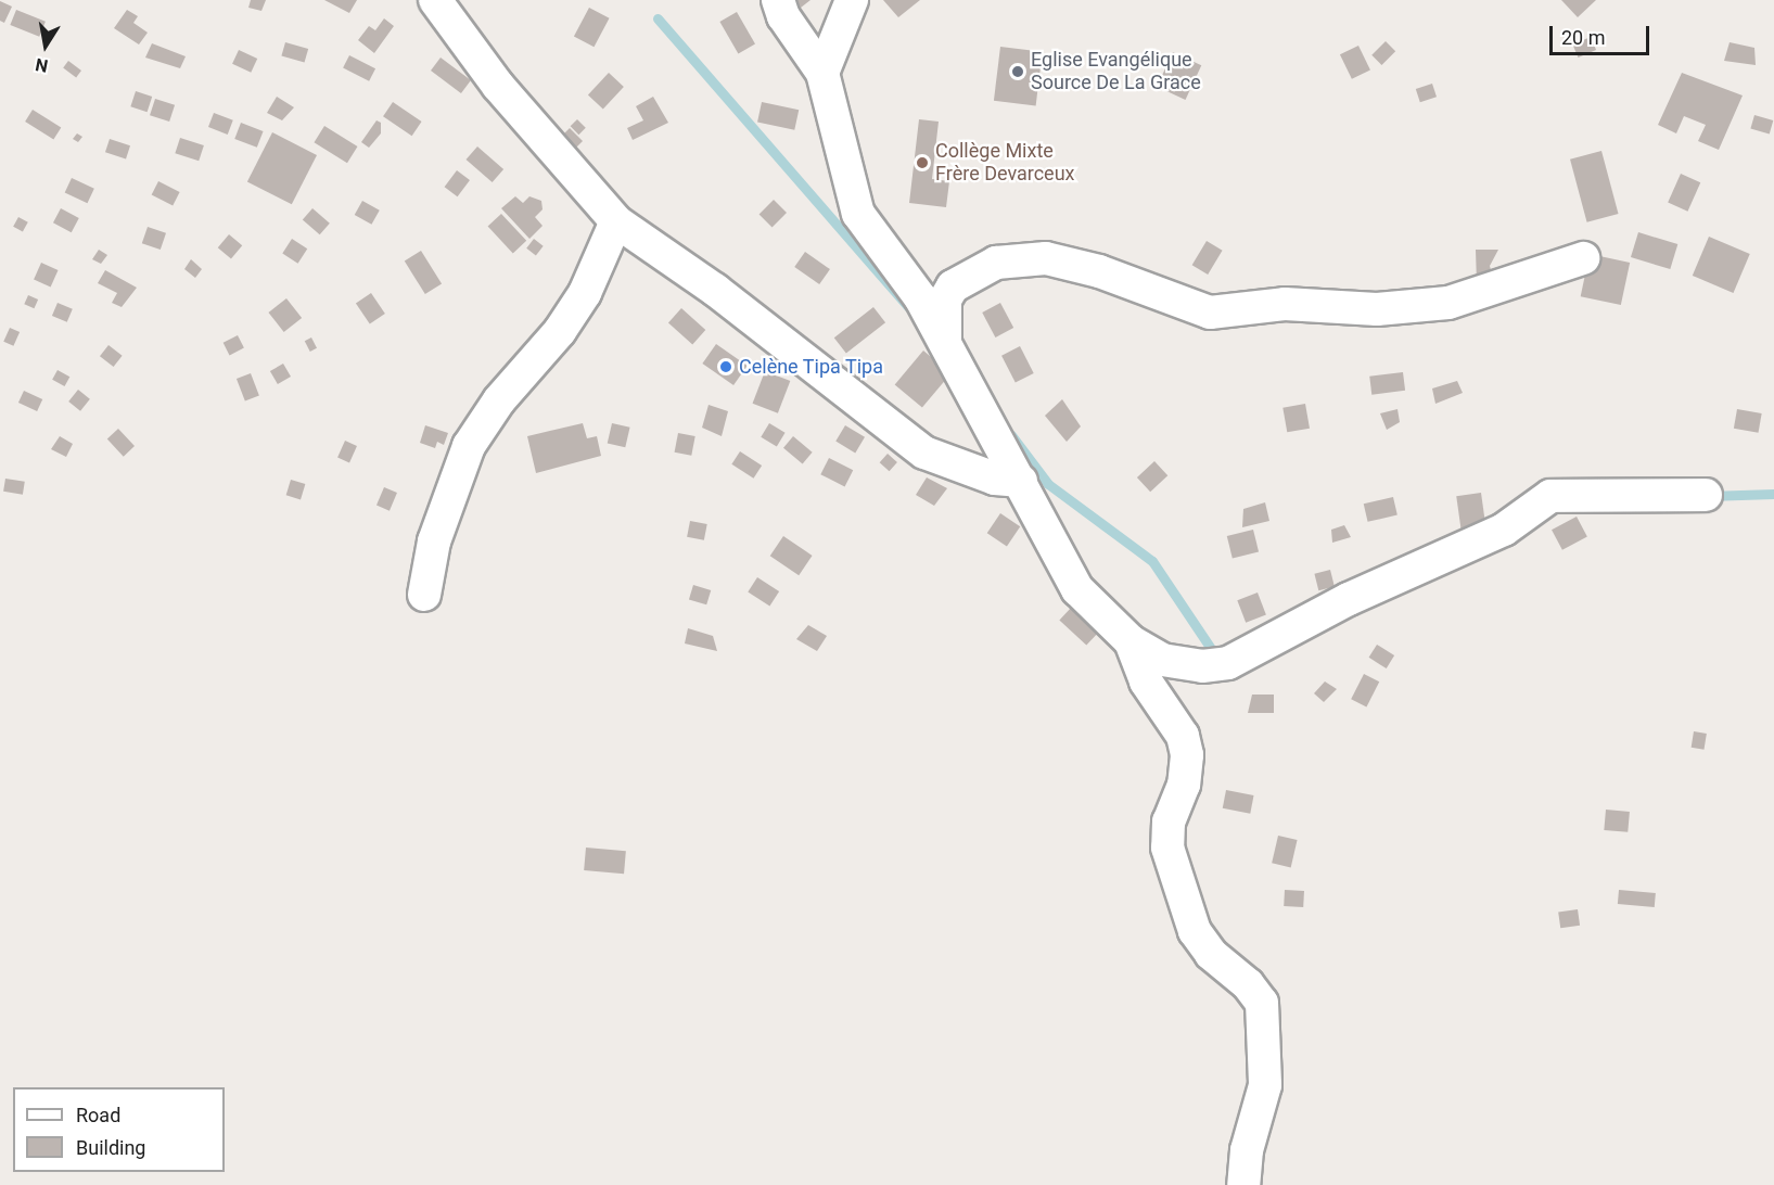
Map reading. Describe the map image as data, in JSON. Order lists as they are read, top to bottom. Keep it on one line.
{"places":["Eglise Evangélique Source De La Grace","Collège Mixte Frère Devarceux","Celène Tipa Tipa"],"legend":["Road","Building"],"scale_bar":"20 m","north":"bottom"}
